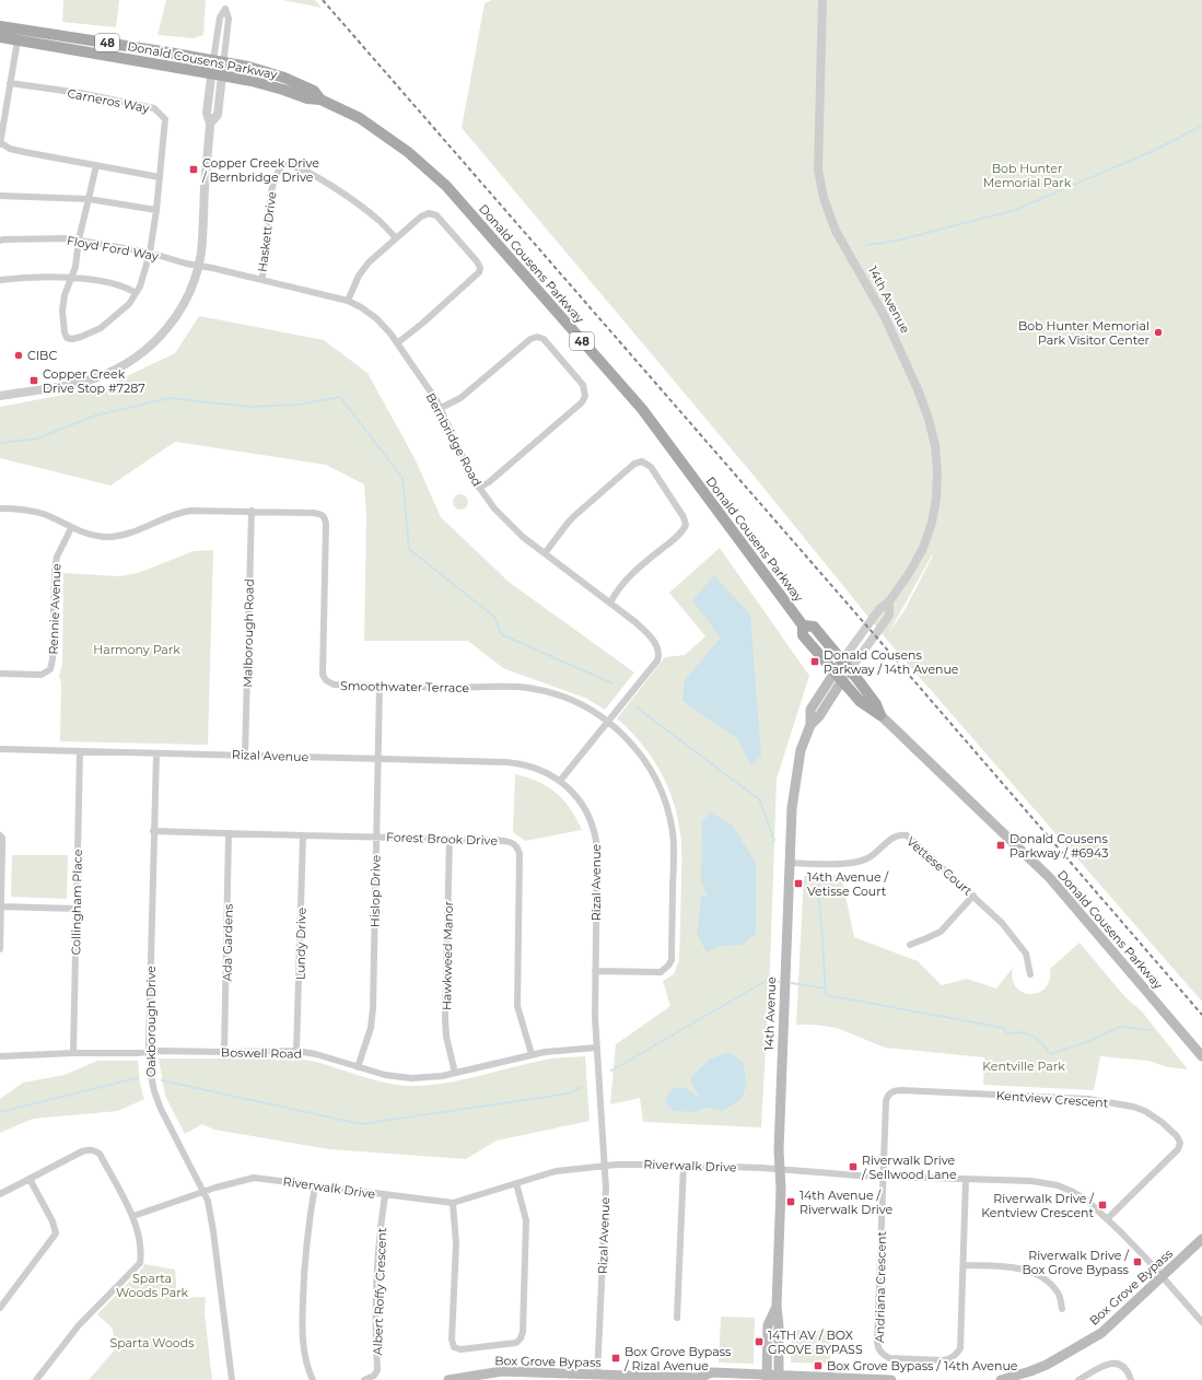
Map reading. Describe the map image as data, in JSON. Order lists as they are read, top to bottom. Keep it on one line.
{"streets":{"main road":["48","Donald Cousens Parkway","14th Avenue","Box Grove Bypass"],"street":["Carneros Way","Haskett Drive","Floyd Ford Way","Bernbridge Road","Rennie Avenue","Malborough Road","Smoothwater Terrace","Rizal Avenue","Forest Brook Drive","Vettese Court","Hislop Drive","Collingham Place","Ada Gardens","Lundy Drive","Hawkweed Manor","Oakborough Drive","Boswell Road","Kentview Crescent","Riverwalk Drive","Andriana Crescent","Albert Roffy Crescent"]},"crossings":[["Donald Cousens Parkway","14th Avenue"],["Carneros Way","Floyd Ford Way"],["Haskett Drive","Bernbridge Road"],["Floyd Ford Way","Bernbridge Road"],["14th Avenue","Vettese Court"],["14th Avenue","Riverwalk Drive"],["14th Avenue","Box Grove Bypass"],["Bernbridge Road","Smoothwater Terrace"],["Bernbridge Road","Rizal Avenue"],["Rennie Avenue","Smoothwater Terrace"],["Malborough Road","Smoothwater Terrace"],["Malborough Road","Rizal Avenue"],["Smoothwater Terrace","Rizal Avenue"],["Smoothwater Terrace","Hislop Drive"],["Rizal Avenue","Hislop Drive"],["Rizal Avenue","Collingham Place"],["Rizal Avenue","Oakborough Drive"],["Rizal Avenue","Boswell Road"],["Rizal Avenue","Riverwalk Drive"],["Rizal Avenue","Box Grove Bypass"],["Forest Brook Drive","Hislop Drive"],["Forest Brook Drive","Ada Gardens"],["Forest Brook Drive","Lundy Drive"],["Forest Brook Drive","Hawkweed Manor"],["Forest Brook Drive","Oakborough Drive"],["Forest Brook Drive","Boswell Road"],["Hislop Drive","Boswell Road"],["Collingham Place","Boswell Road"],["Ada Gardens","Boswell Road"],["Lundy Drive","Boswell Road"],["Hawkweed Manor","Boswell Road"],["Oakborough Drive","Boswell Road"],["Oakborough Drive","Riverwalk Drive"],["Kentview Crescent","Riverwalk Drive"],["Kentview Crescent","Andriana Crescent"],["Riverwalk Drive","Andriana Crescent"],["Riverwalk Drive","Box Grove Bypass"],["Riverwalk Drive","Albert Roffy Crescent"]],"parks":["Bob Hunter Memorial Park","Harmony Park","Kentville Park","Sparta Woods Park","Sparta Woods"],"places":{"transit":["Copper Creek Drive / Bernbridge Drive","Copper Creek Drive Stop #7287","Donald Cousens Parkway / 14th Avenue","Donald Cousens Parkway / #6943","14th Avenue / Vetisse Court","Riverwalk Drive / Sellwood Lane","14th Avenue / Riverwalk Drive","Riverwalk Drive / Kentview Crescent","Riverwalk Drive / Box Grove Bypass","14TH AV / BOX GROVE BYPASS","Box Grove Bypass / Rizal Avenue","Box Grove Bypass / 14th Avenue"],"other":["Bob Hunter Memorial Park Visitor Center","CIBC"]}}
